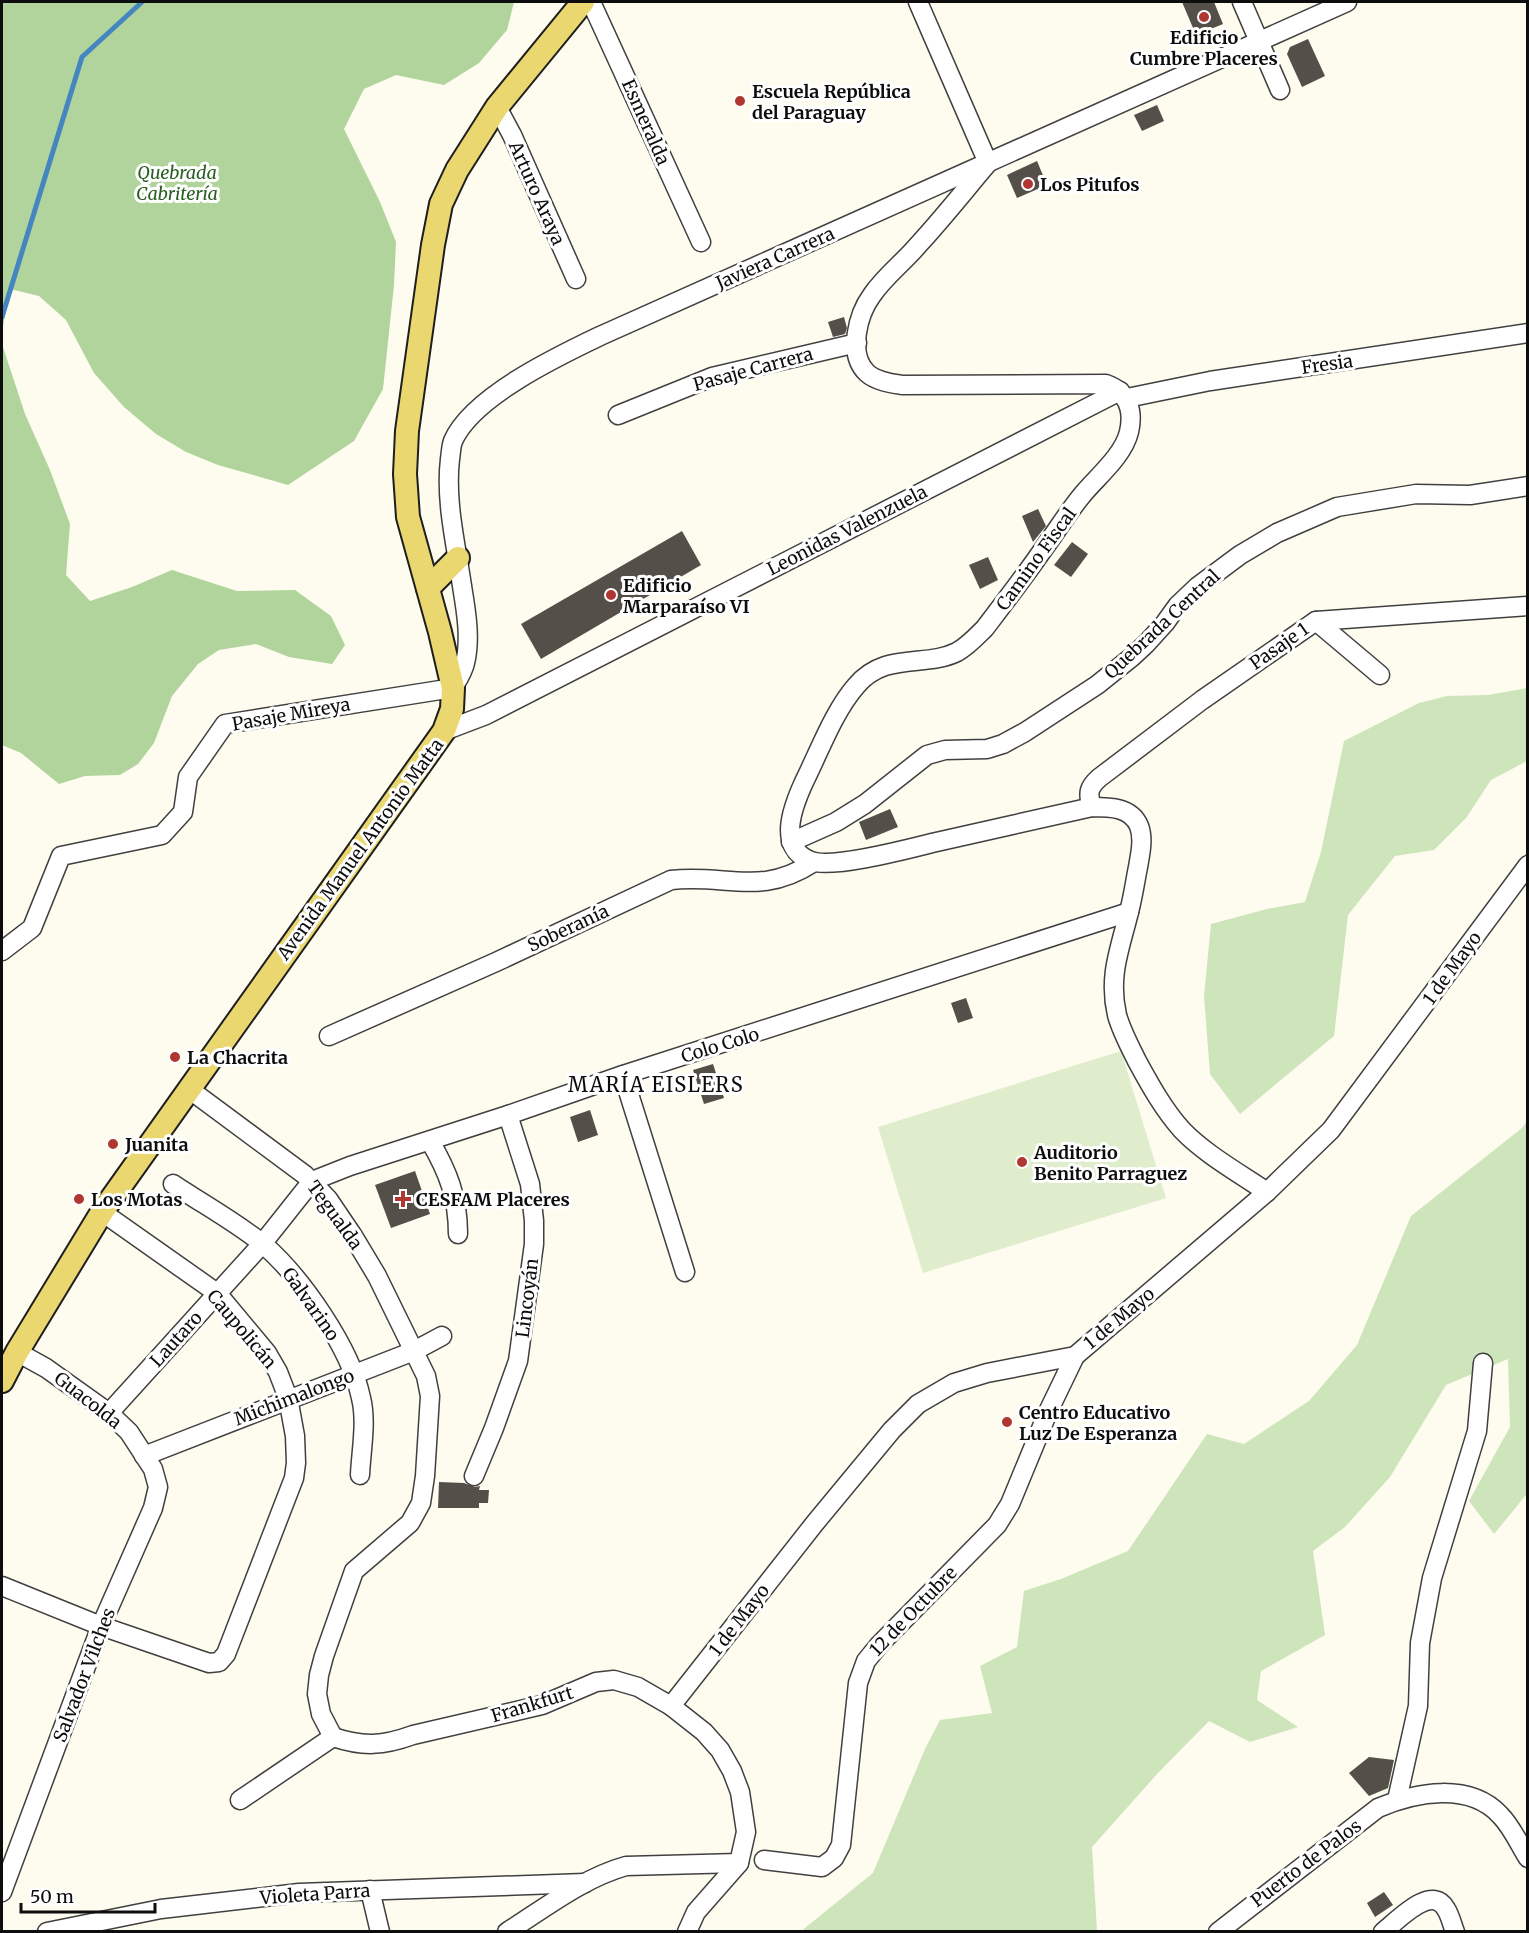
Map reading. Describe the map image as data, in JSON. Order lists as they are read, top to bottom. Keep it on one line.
{"streets":{"main road":["Avenida Manuel Antonio Matta"],"street":["Esmeralda","Arturo Araya","Javiera Carrera","Fresia","Pasaje Carrera","Leonidas Valenzuela","Camino Fiscal","Quebrada Central","Pasaje 1","Pasaje Mireya","Soberanía","1 de Mayo","Colo Colo","Tegualda","Lincoyán","Galvarino","Caupolicán","Lautaro","Michimalongo","Guacolda","12 de Octubre","Salvador Vilches","Frankfurt","Puerto de Palos","Violeta Parra"]},"crossings":[["Arturo Araya","Avenida Manuel Antonio Matta"],["Javiera Carrera","Pasaje Mireya"],["Javiera Carrera","Avenida Manuel Antonio Matta"],["Fresia","Leonidas Valenzuela"],["Fresia","Camino Fiscal"],["Leonidas Valenzuela","Camino Fiscal"],["Leonidas Valenzuela","Avenida Manuel Antonio Matta"],["Camino Fiscal","Quebrada Central"],["Pasaje Mireya","Avenida Manuel Antonio Matta"],["Avenida Manuel Antonio Matta","Tegualda"],["Avenida Manuel Antonio Matta","Caupolicán"],["Avenida Manuel Antonio Matta","Guacolda"],["1 de Mayo","12 de Octubre"],["1 de Mayo","Frankfurt"],["Colo Colo","Tegualda"],["Colo Colo","Lincoyán"],["Colo Colo","Lautaro"],["Tegualda","Lautaro"],["Tegualda","Michimalongo"],["Galvarino","Lautaro"],["Galvarino","Michimalongo"],["Caupolicán","Lautaro"],["Caupolicán","Michimalongo"],["Caupolicán","Salvador Vilches"],["Lautaro","Guacolda"],["Michimalongo","Guacolda"],["Michimalongo","Salvador Vilches"],["Guacolda","Salvador Vilches"]],"districts":["MARÍA EISLERS"],"parks":["Quebrada Cabritería"],"places":{"other":["Edificio Cumbre Placeres","Escuela República del Paraguay","Los Pitufos","Edificio Marparaíso VI","La Chacrita","Juanita","Auditorio Benito Parraguez","Los Motas","Centro Educativo Luz De Esperanza"],"health":["CESFAM Placeres"]},"scale_bar":"50 m"}
